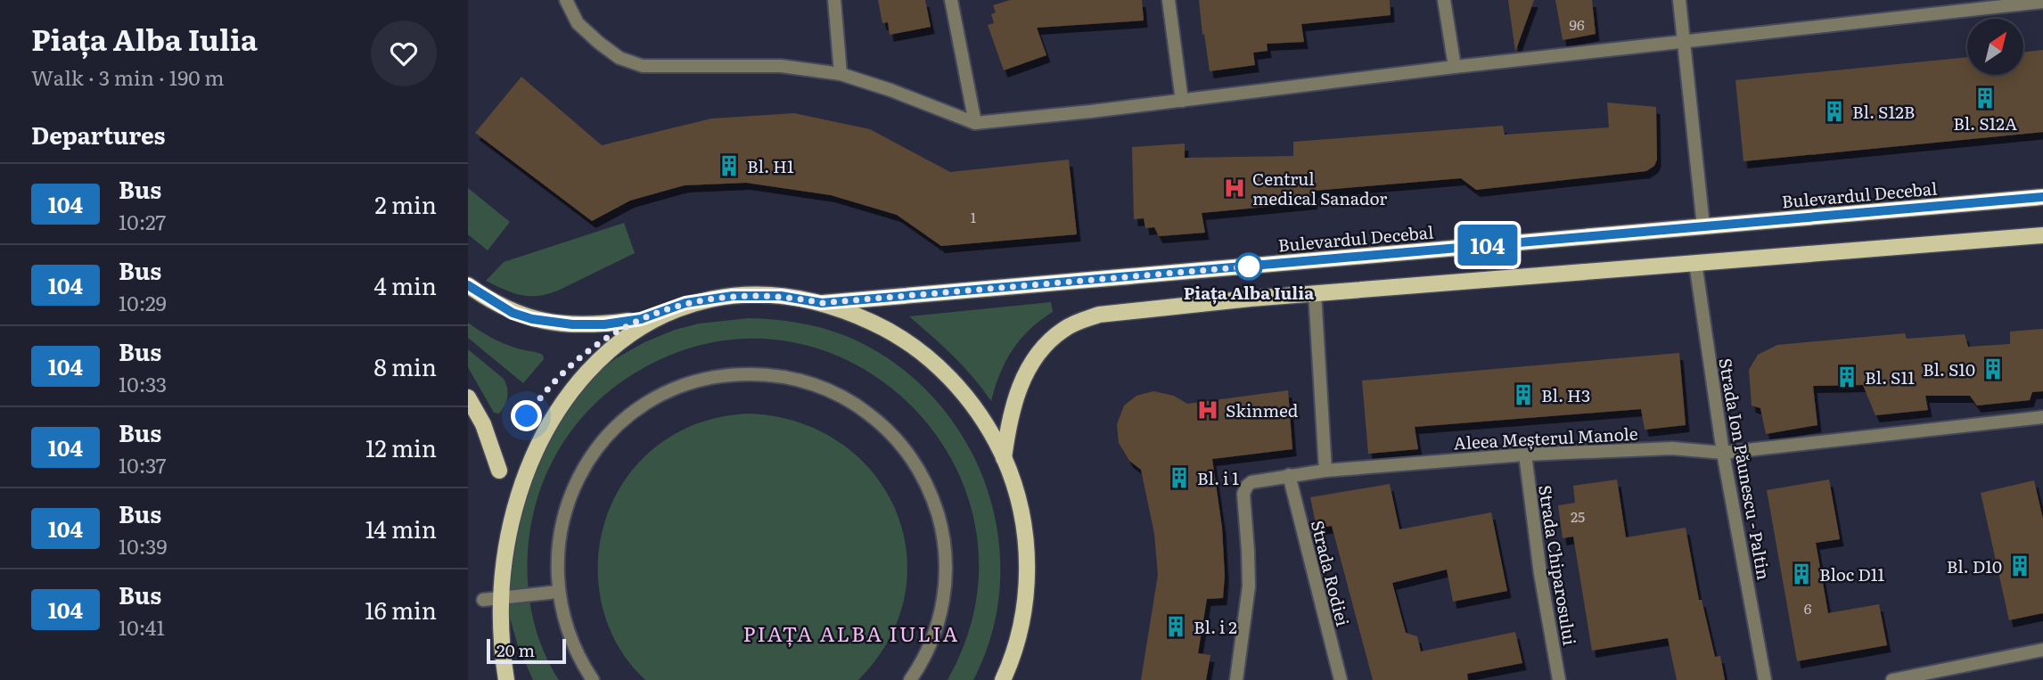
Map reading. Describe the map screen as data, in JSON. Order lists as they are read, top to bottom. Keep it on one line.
{"streets":{"main road":["Bulevardul Decebal"],"street":["Aleea Meșterul Manole","Strada Ion Păunescu - Paltin","Strada Chiparosului","Strada Rodiei"]},"crossings":[["Aleea Meșterul Manole","Strada Ion Păunescu - Paltin"],["Aleea Meșterul Manole","Strada Chiparosului"],["Aleea Meșterul Manole","Strada Rodiei"]],"districts":["PIAȚA ALBA IULIA"],"places":{"building":["Bl. S12A","Bl. S12B","Bl. H1","Bl. S10","Bl. S11","Bl. H3","Bl. i 1","Bl. D10","Bloc D11","Bl. i 2"],"hospital":["Centrul medical Sanador","Skinmed"],"other":["Piața Alba Iulia"]},"lines":["bus line 104"],"house_numbers":["96","1","25","6"],"scale_bar":"20 m","north":"top right","page":{"heading":[["Piața Alba Iulia","Walk · 3 min · 190 m"],"Departures"],"on_map":"104","list":[{"mark":"104","name":"Bus","note":"10:27","value":"2 min"},{"mark":"104","name":"Bus","note":"10:29","value":"4 min"},{"mark":"104","name":"Bus","note":"10:33","value":"8 min"},{"mark":"104","name":"Bus","note":"10:37","value":"12 min"},{"mark":"104","name":"Bus","note":"10:39","value":"14 min"},{"mark":"104","name":"Bus","note":"10:41","value":"16 min"}],"scale":"20 m"}}
